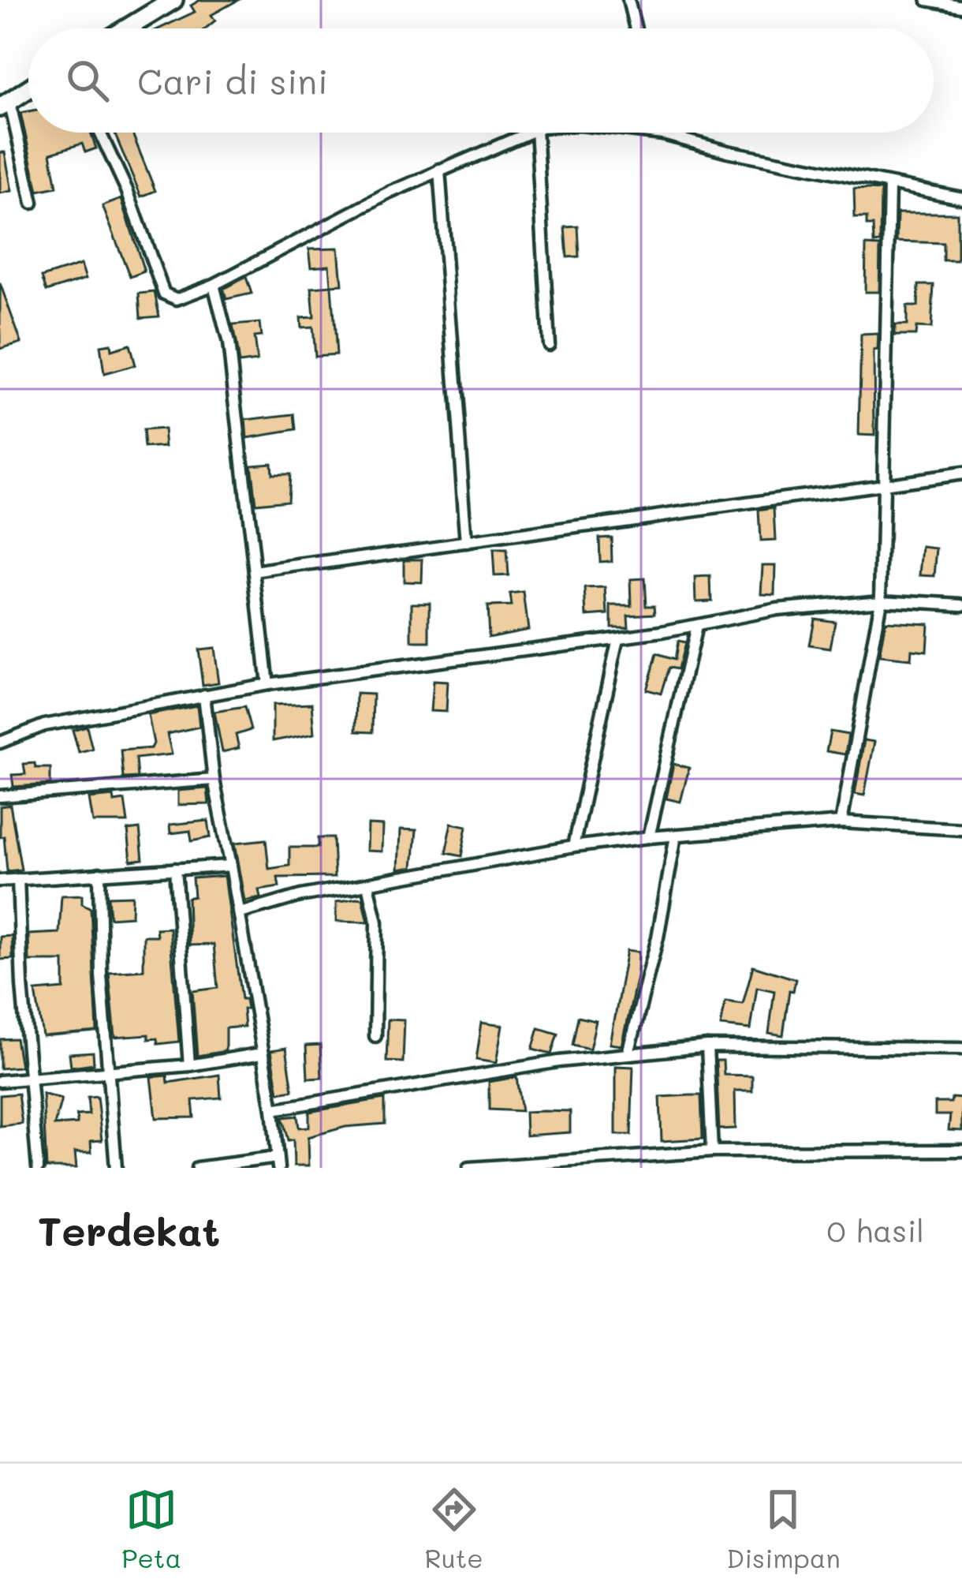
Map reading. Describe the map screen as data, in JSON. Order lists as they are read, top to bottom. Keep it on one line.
{"page":{"search":"Cari di sini","heading":["Terdekat","0 hasil"],"nav":["Peta","Rute","Disimpan"]}}
